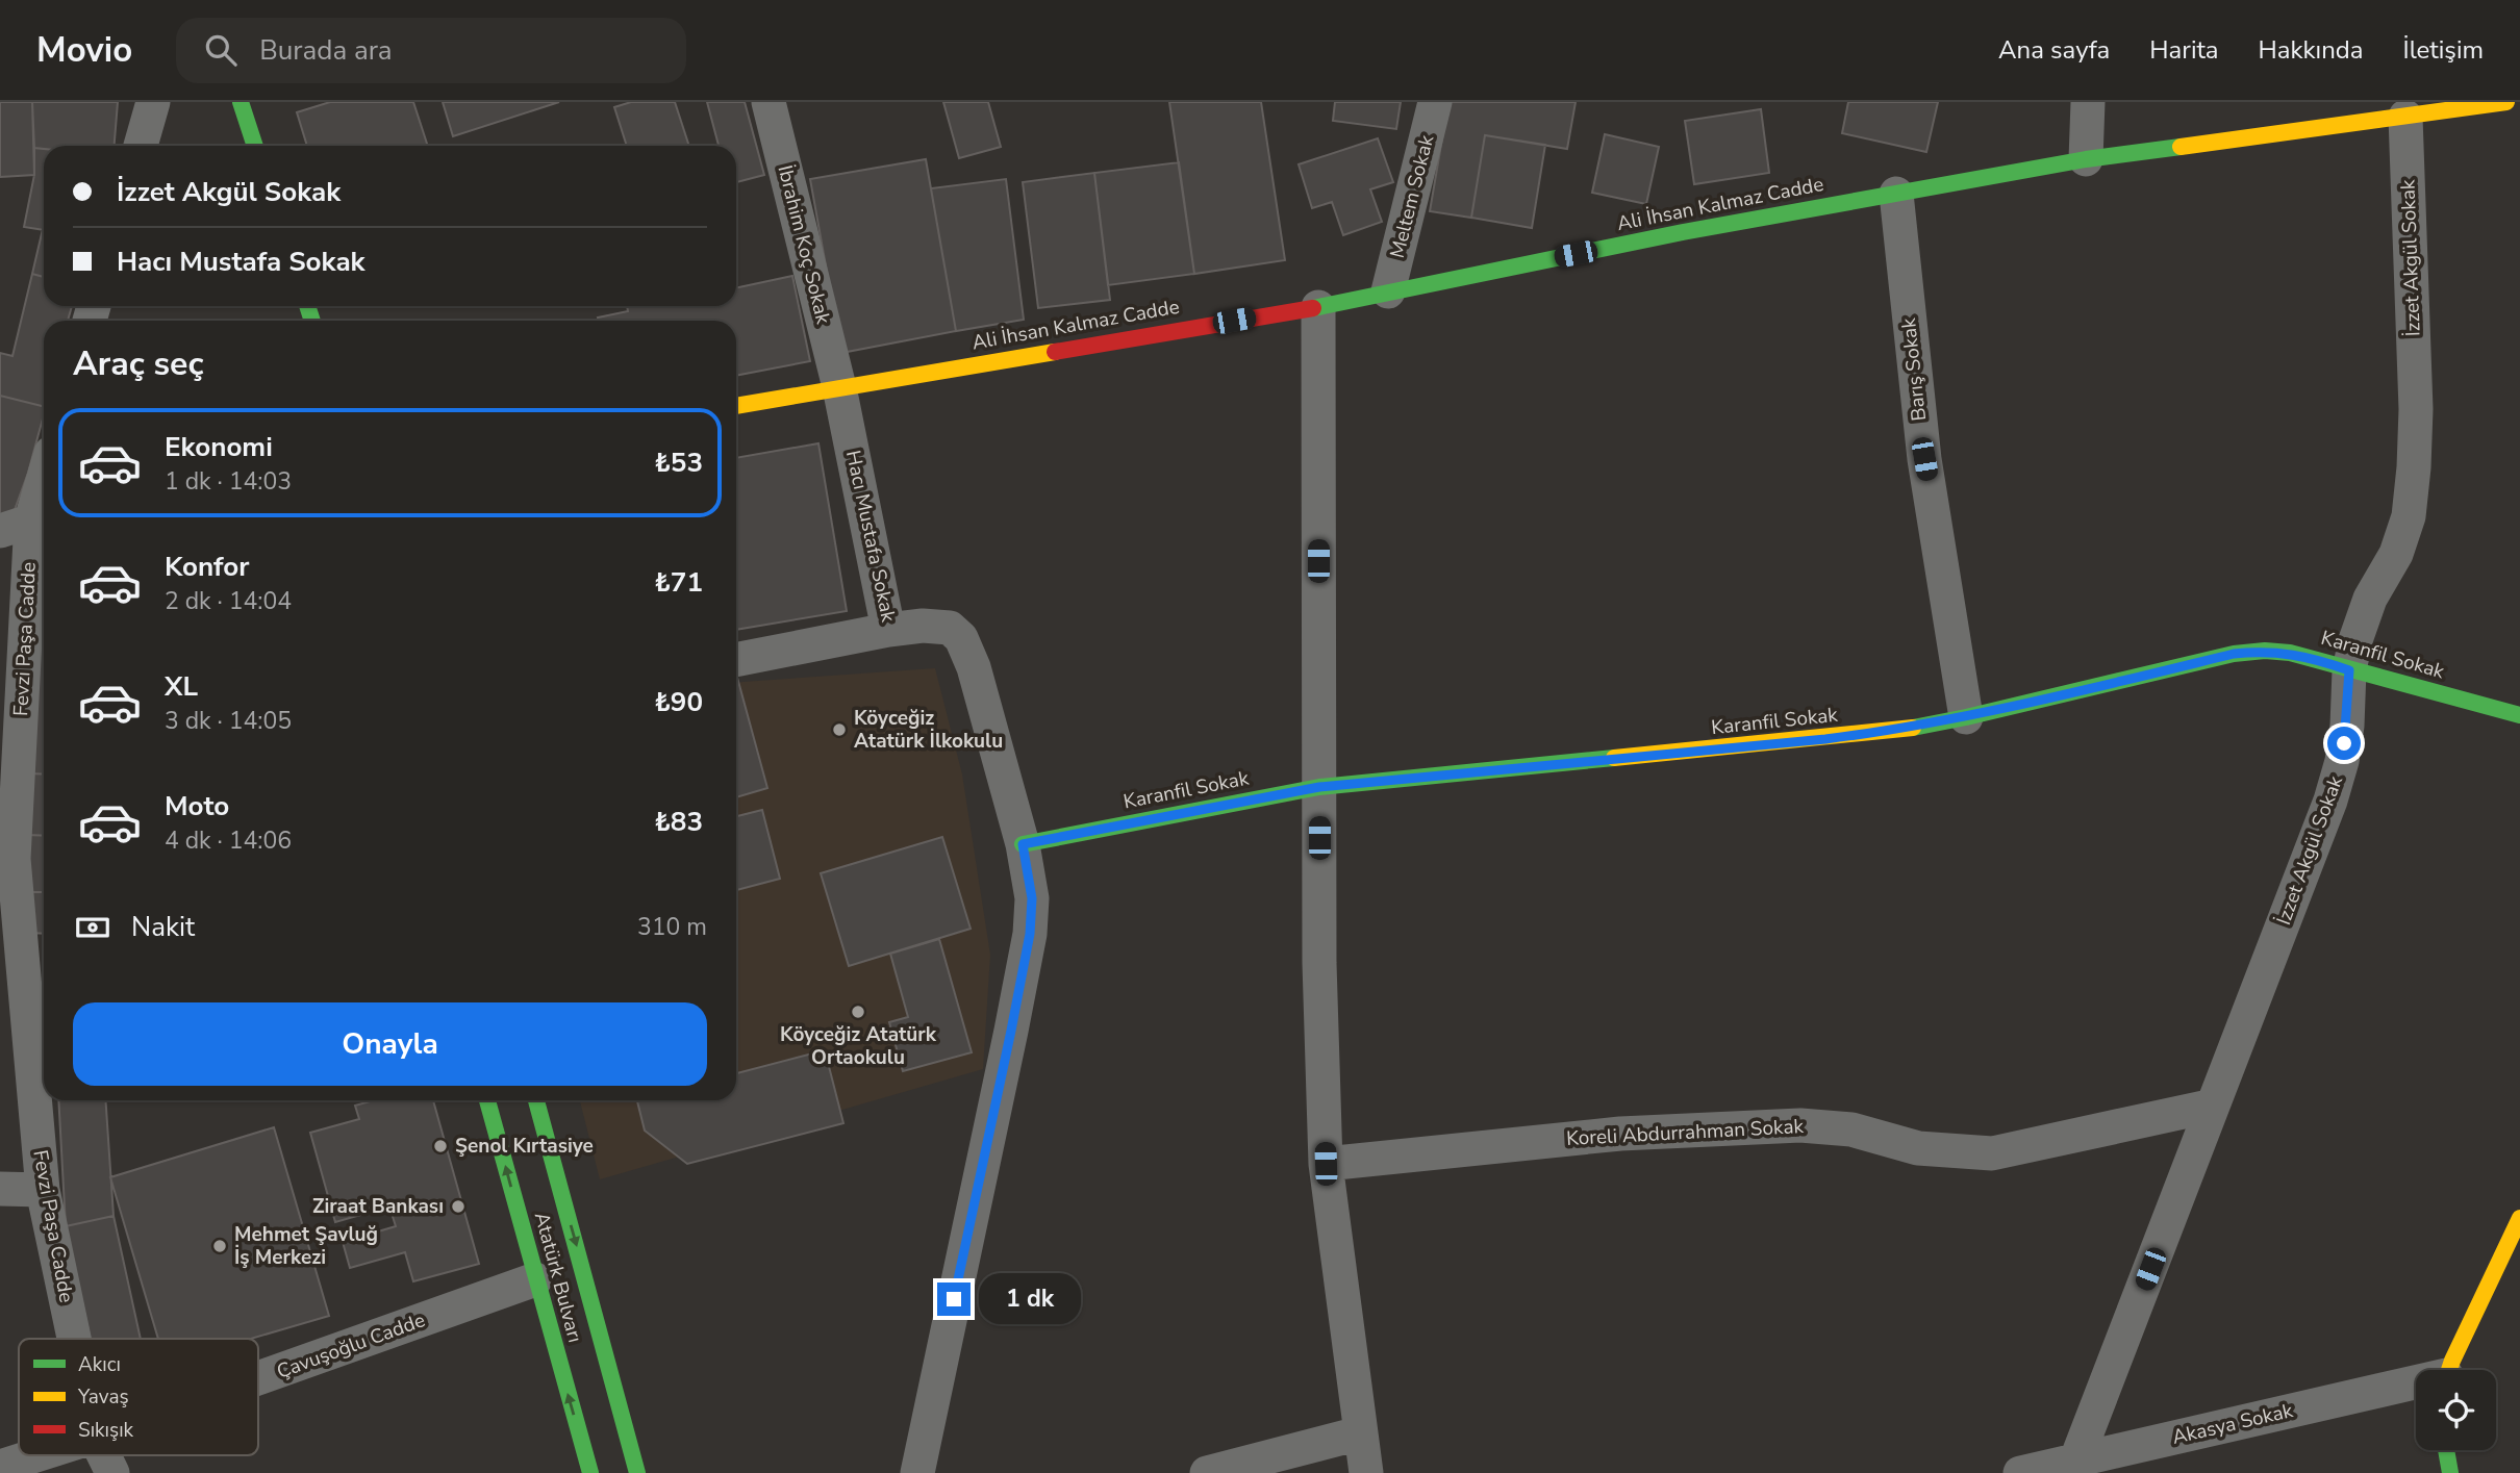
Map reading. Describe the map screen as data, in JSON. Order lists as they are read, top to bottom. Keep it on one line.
{"streets":{"street":["Meltem Sokak","Ali İhsan Kalmaz Cadde","İbrahim Koç Sokak","İzzet Akgül Sokak","Barış Sokak","Hacı Mustafa Sokak","Fevzi Paşa Cadde","Karanfil Sokak","Koreli Abdurrahman Sokak","Atatürk Bulvarı","Çavuşoğlu Cadde","Akasya Sokak"]},"crossings":[["Meltem Sokak","Ali İhsan Kalmaz Cadde"],["Ali İhsan Kalmaz Cadde","İbrahim Koç Sokak"],["Ali İhsan Kalmaz Cadde","İzzet Akgül Sokak"],["Ali İhsan Kalmaz Cadde","Barış Sokak"],["Ali İhsan Kalmaz Cadde","Hacı Mustafa Sokak"],["İbrahim Koç Sokak","Hacı Mustafa Sokak"],["İzzet Akgül Sokak","Karanfil Sokak"],["İzzet Akgül Sokak","Koreli Abdurrahman Sokak"],["İzzet Akgül Sokak","Akasya Sokak"],["Barış Sokak","Karanfil Sokak"],["Hacı Mustafa Sokak","Karanfil Sokak"],["Atatürk Bulvarı","Çavuşoğlu Cadde"]],"places":["Köyceğiz Atatürk İlkokulu","Köyceğiz Atatürk Ortaokulu","Şenol Kırtasiye","Ziraat Bankası","Mehmet Şavluğ İş Merkezi"],"legend":["Akıcı","Yavaş","Sıkışık"],"page":{"header":"Movio","search":"Burada ara","nav":["Ana sayfa","Harita","Hakkında","İletişim"],"banner":["İzzet Akgül Sokak","Hacı Mustafa Sokak"],"heading":"Araç seç","list":[{"name":"Ekonomi","note":"1 dk · 14:03","value":"₺53"},{"name":"Konfor","note":"2 dk · 14:04","value":"₺71"},{"name":"XL","note":"3 dk · 14:05","value":"₺90"},{"name":"Moto","note":"4 dk · 14:06","value":"₺83"}],"pay":["Nakit","310 m"],"buttons":"Onayla","bubble":"1 dk"}}
